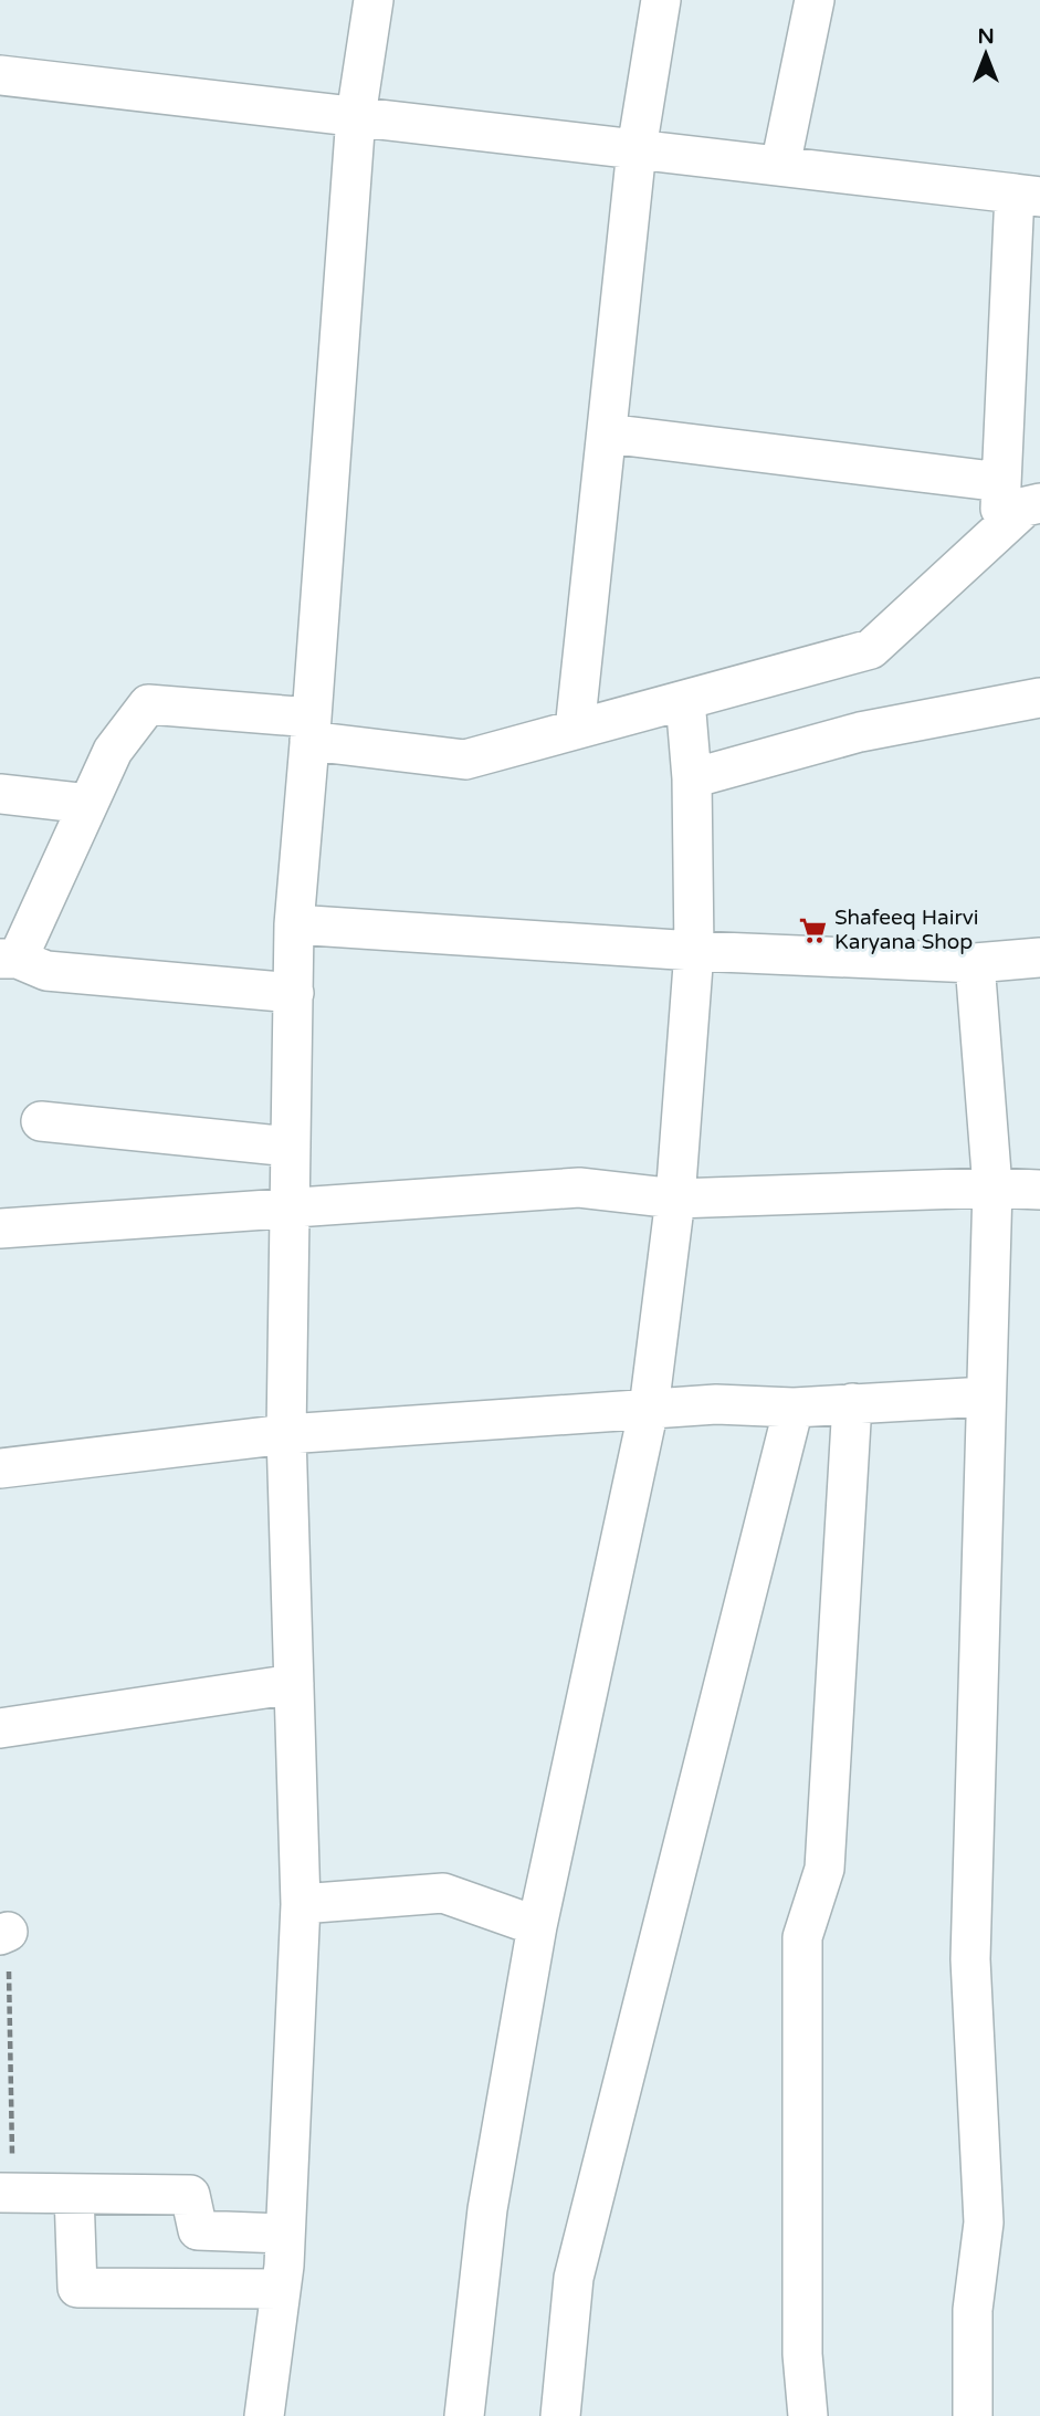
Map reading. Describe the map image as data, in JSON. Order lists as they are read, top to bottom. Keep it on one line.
{"places":{"supermarket":["Shafeeq Hairvi Karyana Shop"]},"north":"top"}
